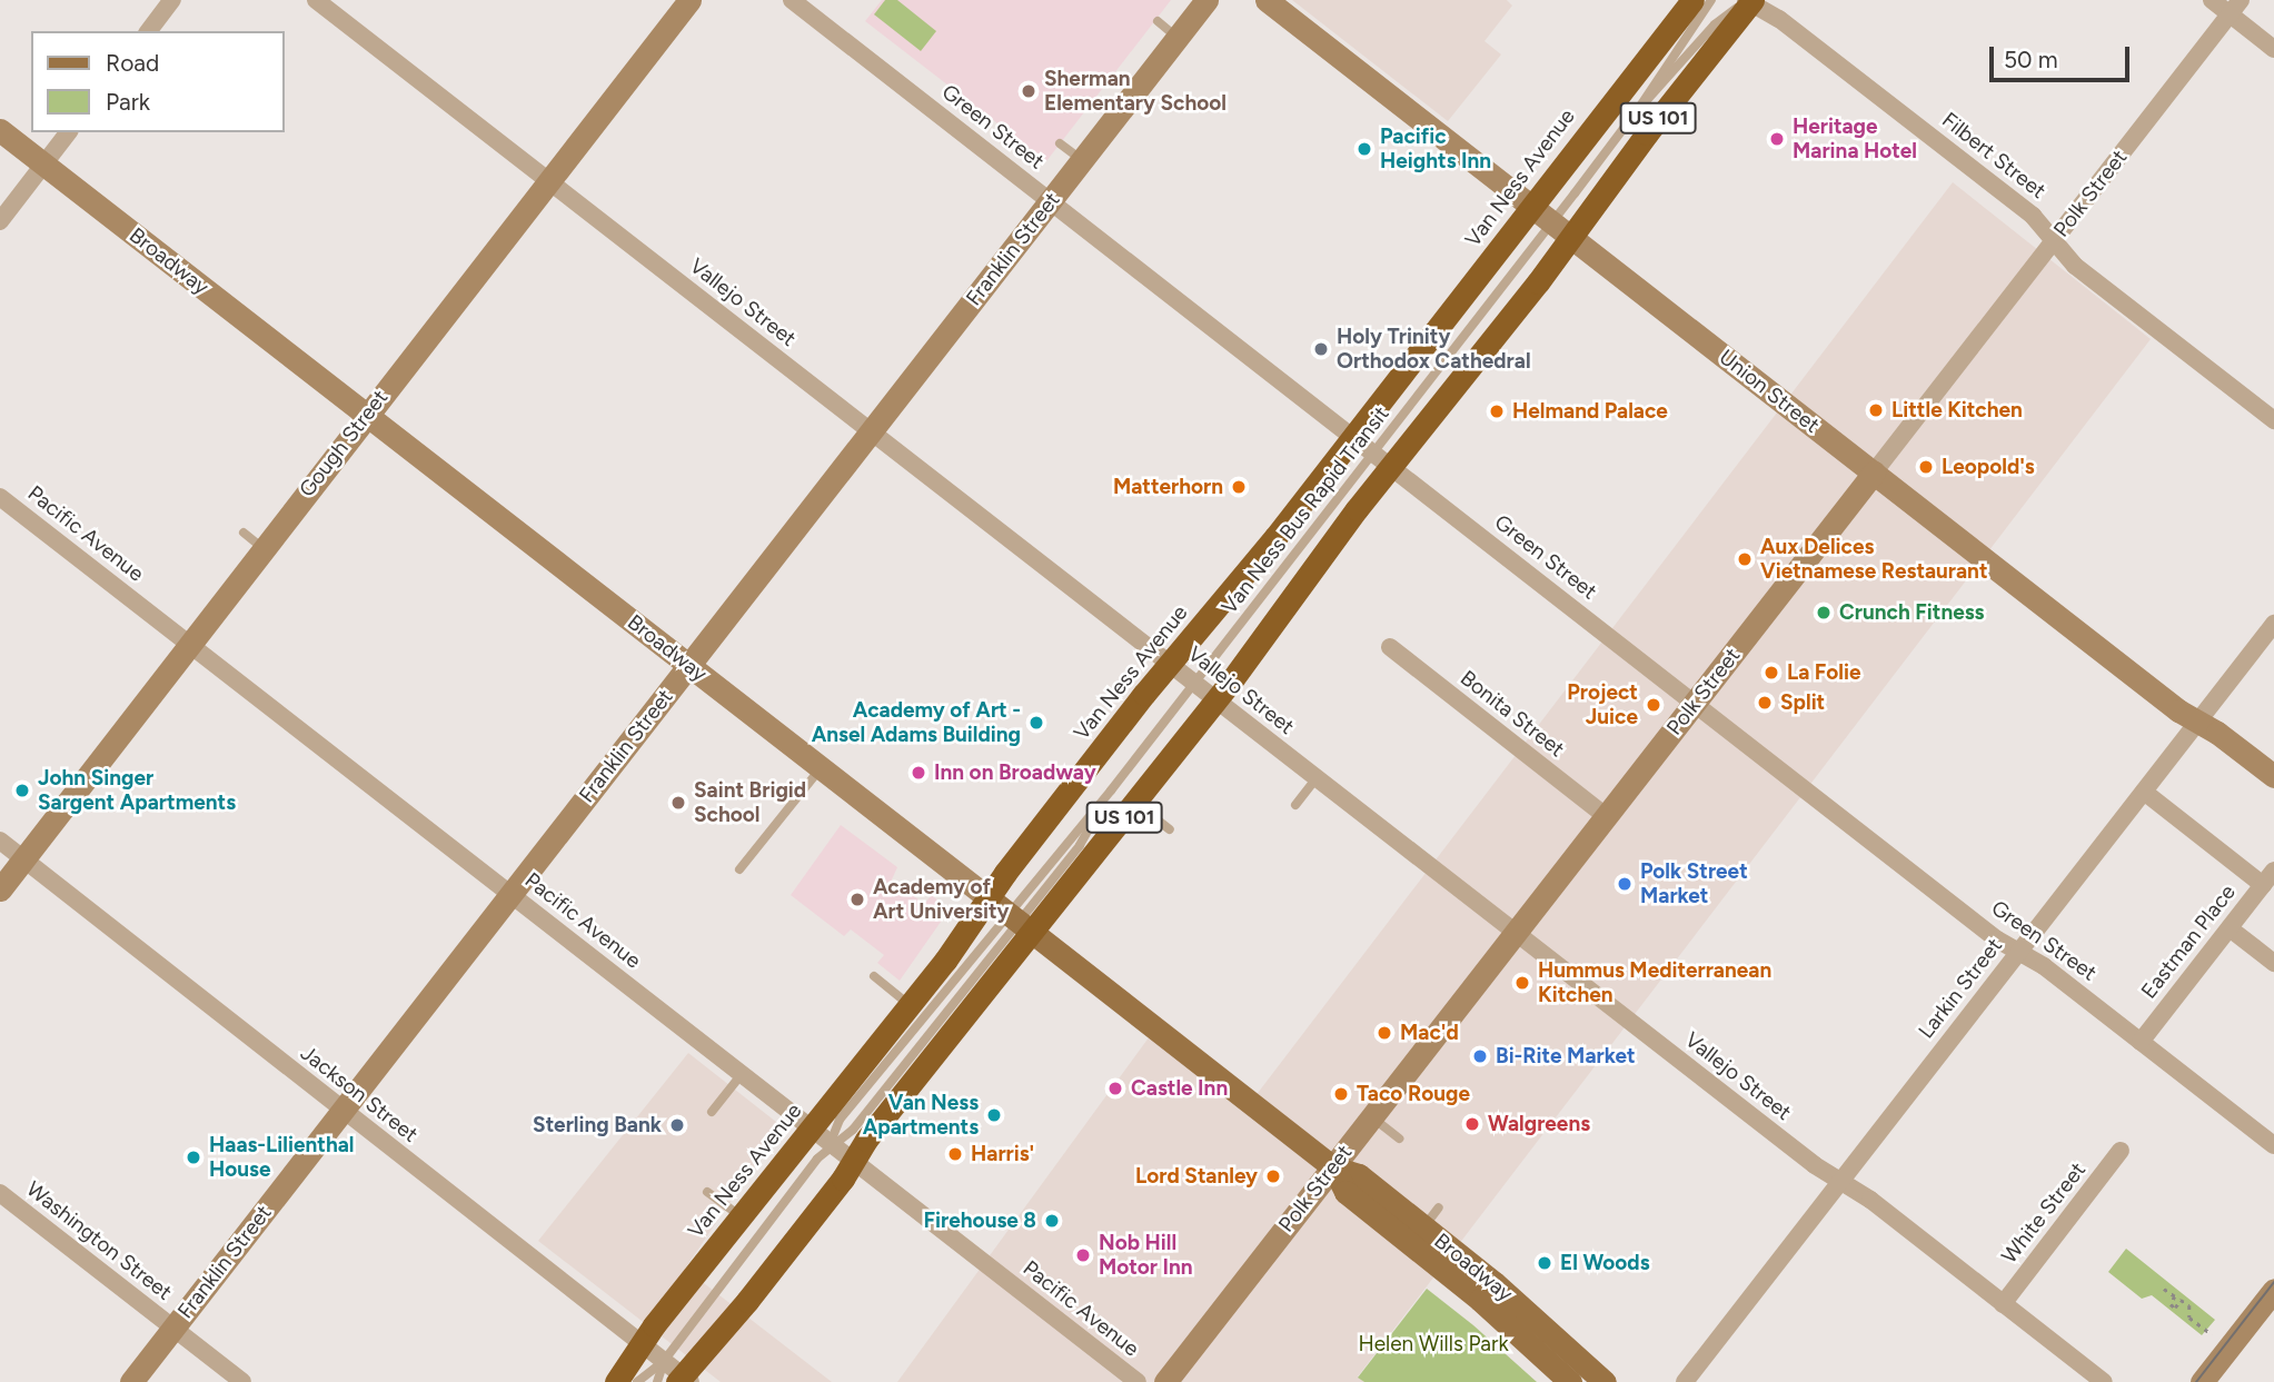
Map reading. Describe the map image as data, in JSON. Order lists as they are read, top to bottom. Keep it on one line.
{"streets":{"highway":["US 101","Van Ness Avenue"],"main road":["Broadway"],"street":["Green Street","Filbert Street","Polk Street","Franklin Street","Vallejo Street","Union Street","Gough Street","Pacific Avenue","Bonita Street","Eastman Place","Larkin Street","Jackson Street","White Street","Washington Street"],"lane":["Van Ness Bus Rapid Transit"]},"crossings":[["US 101","Green Street"],["US 101","Filbert Street"],["US 101","Broadway"],["US 101","Vallejo Street"],["US 101","Union Street"],["US 101","Van Ness Bus Rapid Transit"],["US 101","Pacific Avenue"],["US 101","Jackson Street"],["Green Street","Van Ness Avenue"],["Green Street","Polk Street"],["Green Street","Franklin Street"],["Green Street","Van Ness Bus Rapid Transit"],["Green Street","Eastman Place"],["Green Street","Larkin Street"],["Filbert Street","Polk Street"],["Filbert Street","Van Ness Bus Rapid Transit"],["Van Ness Avenue","Broadway"],["Van Ness Avenue","Vallejo Street"],["Van Ness Avenue","Union Street"],["Van Ness Avenue","Van Ness Bus Rapid Transit"],["Van Ness Avenue","Pacific Avenue"],["Van Ness Avenue","Jackson Street"],["Polk Street","Broadway"],["Polk Street","Vallejo Street"],["Polk Street","Union Street"],["Polk Street","Bonita Street"],["Franklin Street","Broadway"],["Franklin Street","Vallejo Street"],["Franklin Street","Pacific Avenue"],["Franklin Street","Jackson Street"],["Franklin Street","Washington Street"],["Broadway","Gough Street"],["Broadway","Van Ness Bus Rapid Transit"],["Vallejo Street","Gough Street"],["Vallejo Street","Van Ness Bus Rapid Transit"],["Vallejo Street","Larkin Street"],["Vallejo Street","White Street"],["Union Street","Van Ness Bus Rapid Transit"],["Union Street","Larkin Street"],["Gough Street","Pacific Avenue"],["Gough Street","Jackson Street"],["Van Ness Bus Rapid Transit","Pacific Avenue"],["Van Ness Bus Rapid Transit","Jackson Street"]],"parks":["Helen Wills Park"],"places":["Sherman Elementary School","Heritage Marina Hotel","Pacific Heights Inn","Holy Trinity Orthodox Cathedral","Little Kitchen","Helmand Palace","Leopold's","Matterhorn","Aux Delices Vietnamese Restaurant","Crunch Fitness","La Folie","Split","Project Juice","Academy of Art - Ansel Adams Building","Inn on Broadway","John Singer Sargent Apartments","Saint Brigid School","Polk Street Market","Academy of Art University","Hummus Mediterranean Kitchen","Mac'd","Bi-Rite Market","Castle Inn","Taco Rouge","Van Ness Apartments","Walgreens","Sterling Bank","Harris'","Haas-Lilienthal House","Lord Stanley","Firehouse 8","Nob Hill Motor Inn","El Woods"],"legend":["Road","Park"],"scale_bar":"50 m"}
